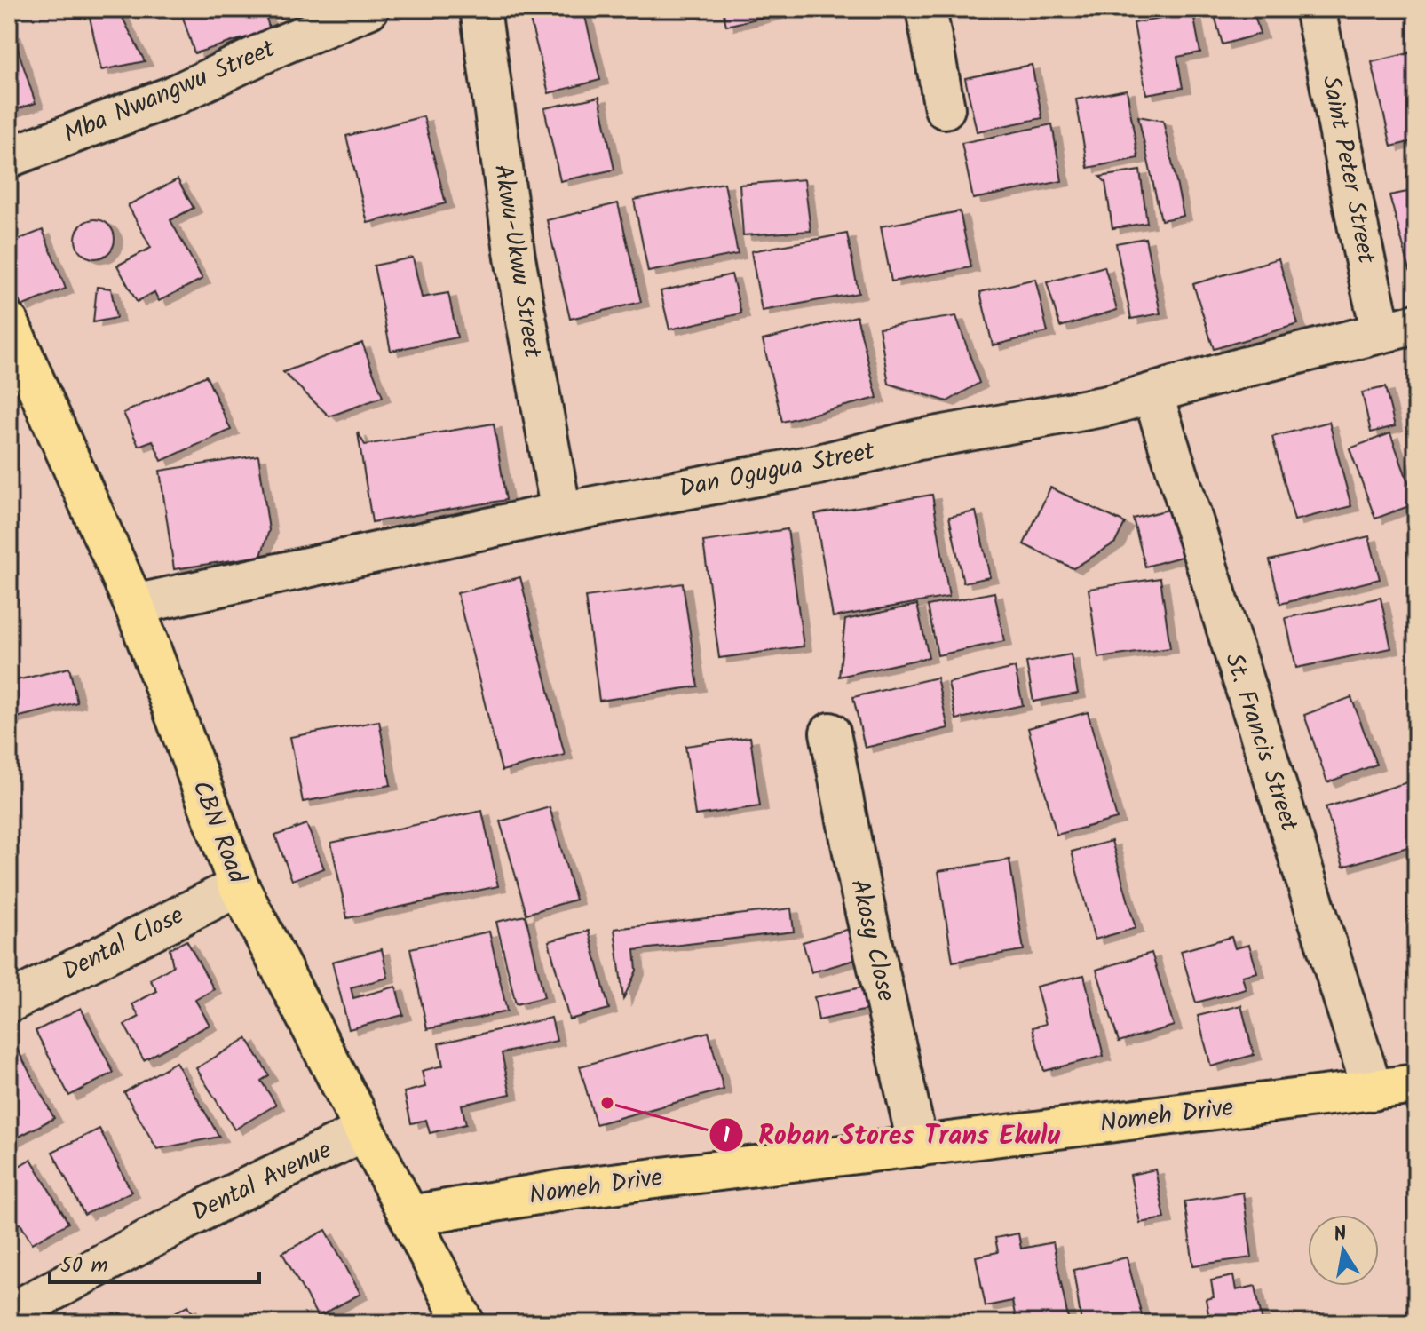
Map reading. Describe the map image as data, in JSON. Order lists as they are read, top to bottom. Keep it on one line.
{"streets":{"main road":["CBN Road","Nomeh Drive"],"street":["Mba Nwangwu Street","Saint Peter Street","Akwu-Ukwu Street","Dan Ogugua Street","St. Francis Street","Akosy Close","Dental Close","Dental Avenue"]},"crossings":[["Saint Peter Street","Dan Ogugua Street"],["Akwu-Ukwu Street","Dan Ogugua Street"],["Dan Ogugua Street","St. Francis Street"],["Dan Ogugua Street","CBN Road"],["St. Francis Street","Nomeh Drive"],["CBN Road","Dental Close"],["CBN Road","Nomeh Drive"],["CBN Road","Dental Avenue"],["Akosy Close","Nomeh Drive"]],"places":["Roban Stores Trans Ekulu"],"scale_bar":"50 m","north":"top"}
